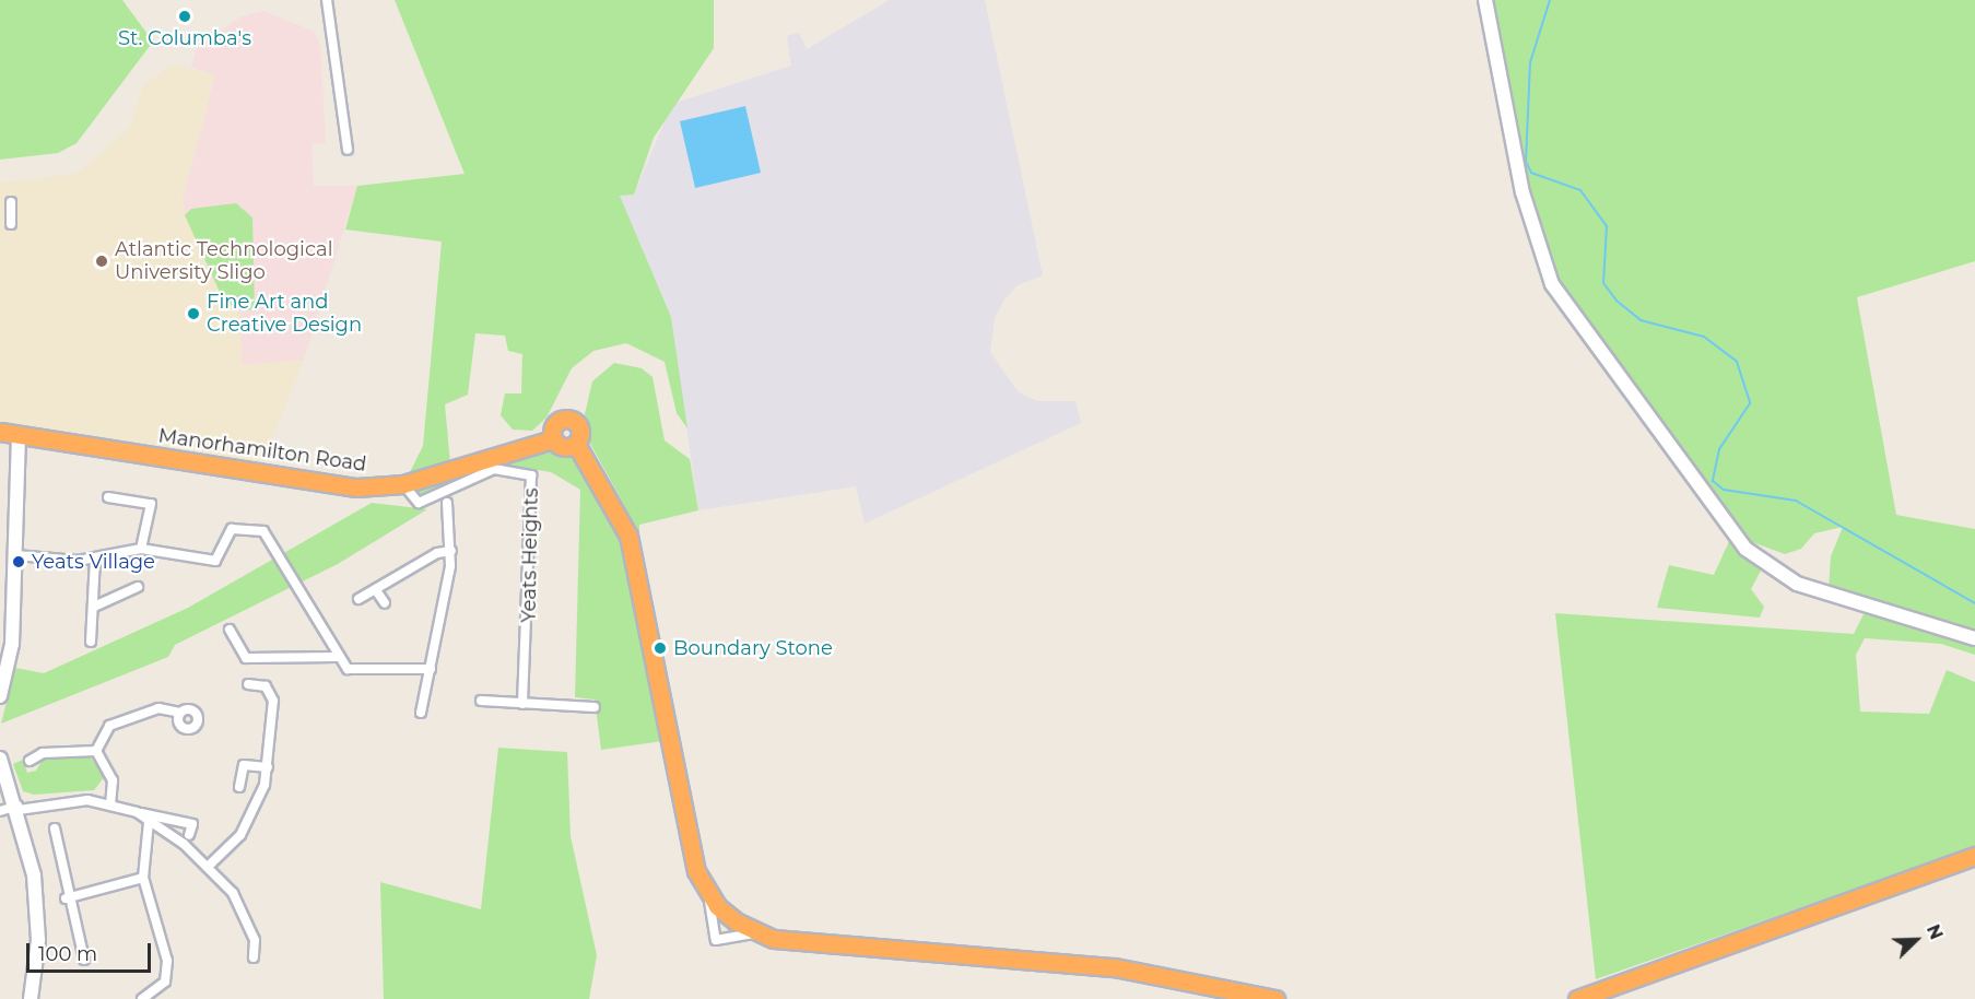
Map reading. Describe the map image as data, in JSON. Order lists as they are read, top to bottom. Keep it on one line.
{"streets":{"highway":["Manorhamilton Road"],"street":["Yeats Heights"]},"crossings":[["Manorhamilton Road","Yeats Heights"]],"places":["St. Columba's","Atlantic Technological University Sligo","Fine Art and Creative Design","Yeats Village","Boundary Stone"],"scale_bar":"100 m","north":"top right"}
